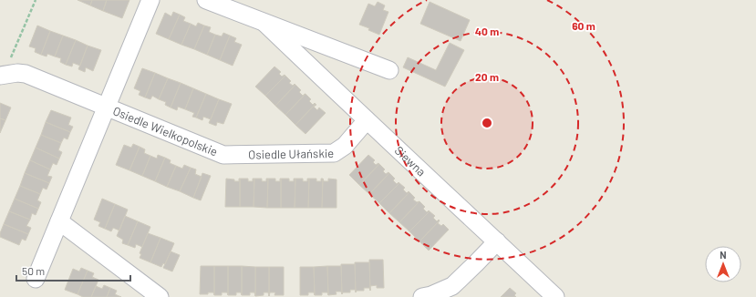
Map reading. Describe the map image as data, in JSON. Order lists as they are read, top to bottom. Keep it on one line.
{"streets":{"street":["Osiedle Wielkopolskie","Osiedle Ułańskie","Siewna"]},"crossings":[["Osiedle Wielkopolskie","Osiedle Ułańskie"],["Osiedle Ułańskie","Siewna"]],"scale_bar":"50 m","north":"top","rings":["60 m","40 m","20 m"]}
